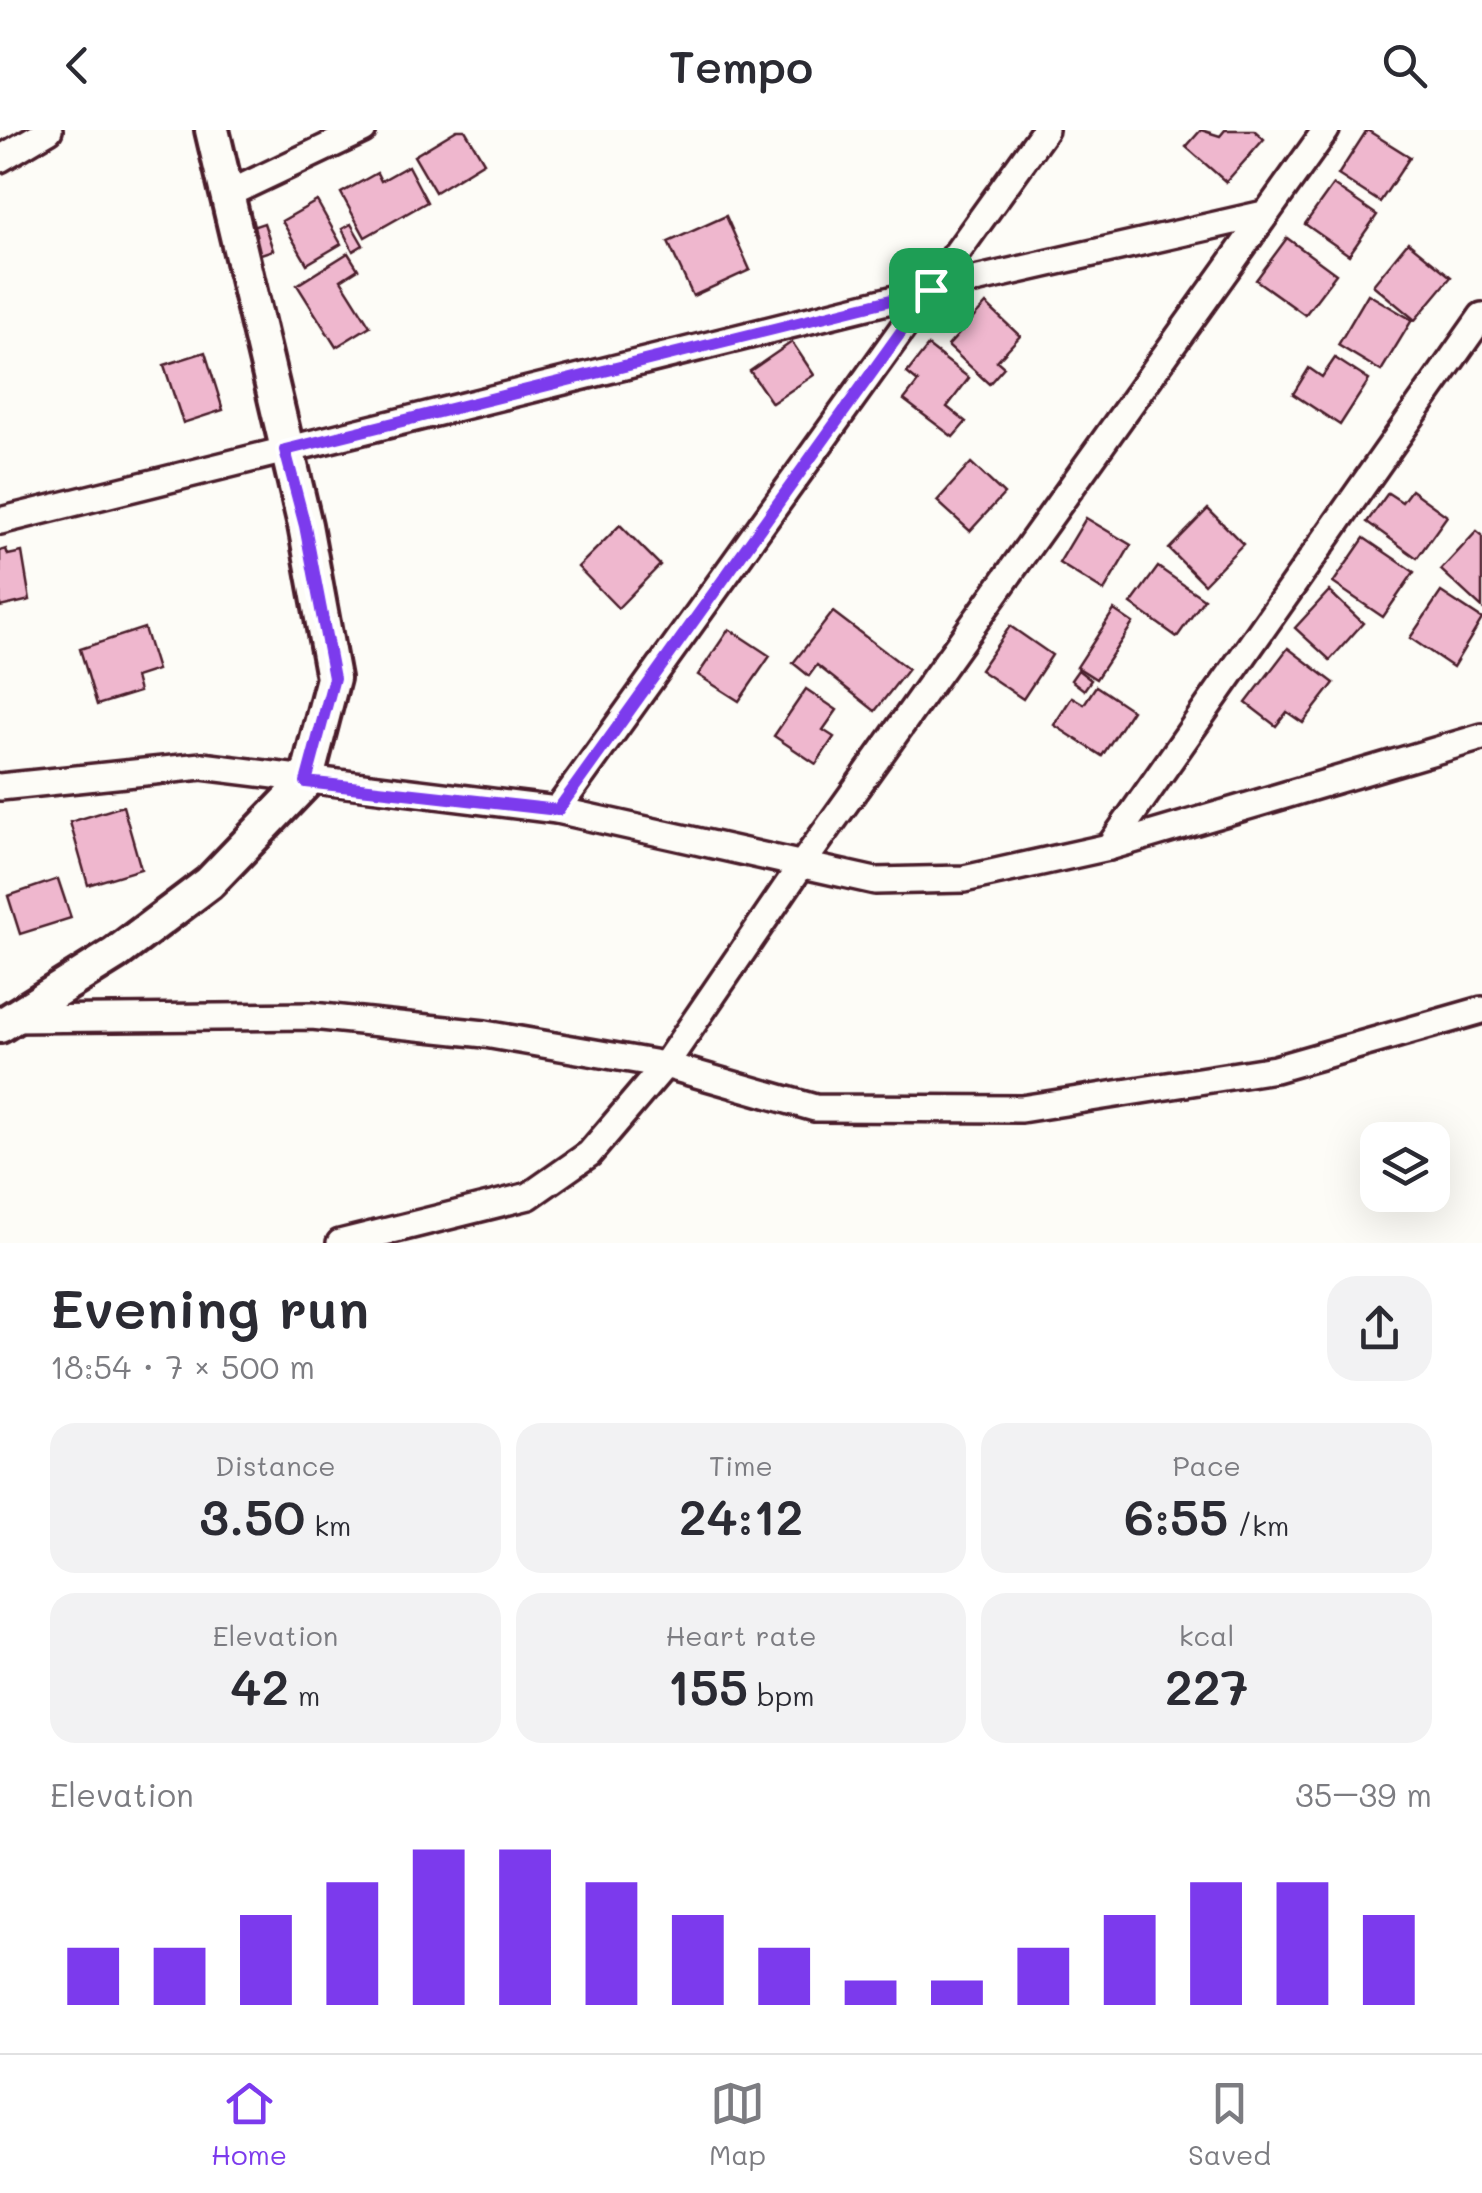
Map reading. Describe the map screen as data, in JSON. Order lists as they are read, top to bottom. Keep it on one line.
{"page":{"header":"Tempo","heading":["Evening run","18:54 · 7 × 500 m"],"stats":[["Distance","3.50 km"],["Time","24:12"],["Pace","6:55 /km"],["Elevation","42 m"],["Heart rate","155 bpm"],["kcal","227"]],"chart":["Elevation","35–39 m"],"tabs":["Home","Map","Saved"]}}
